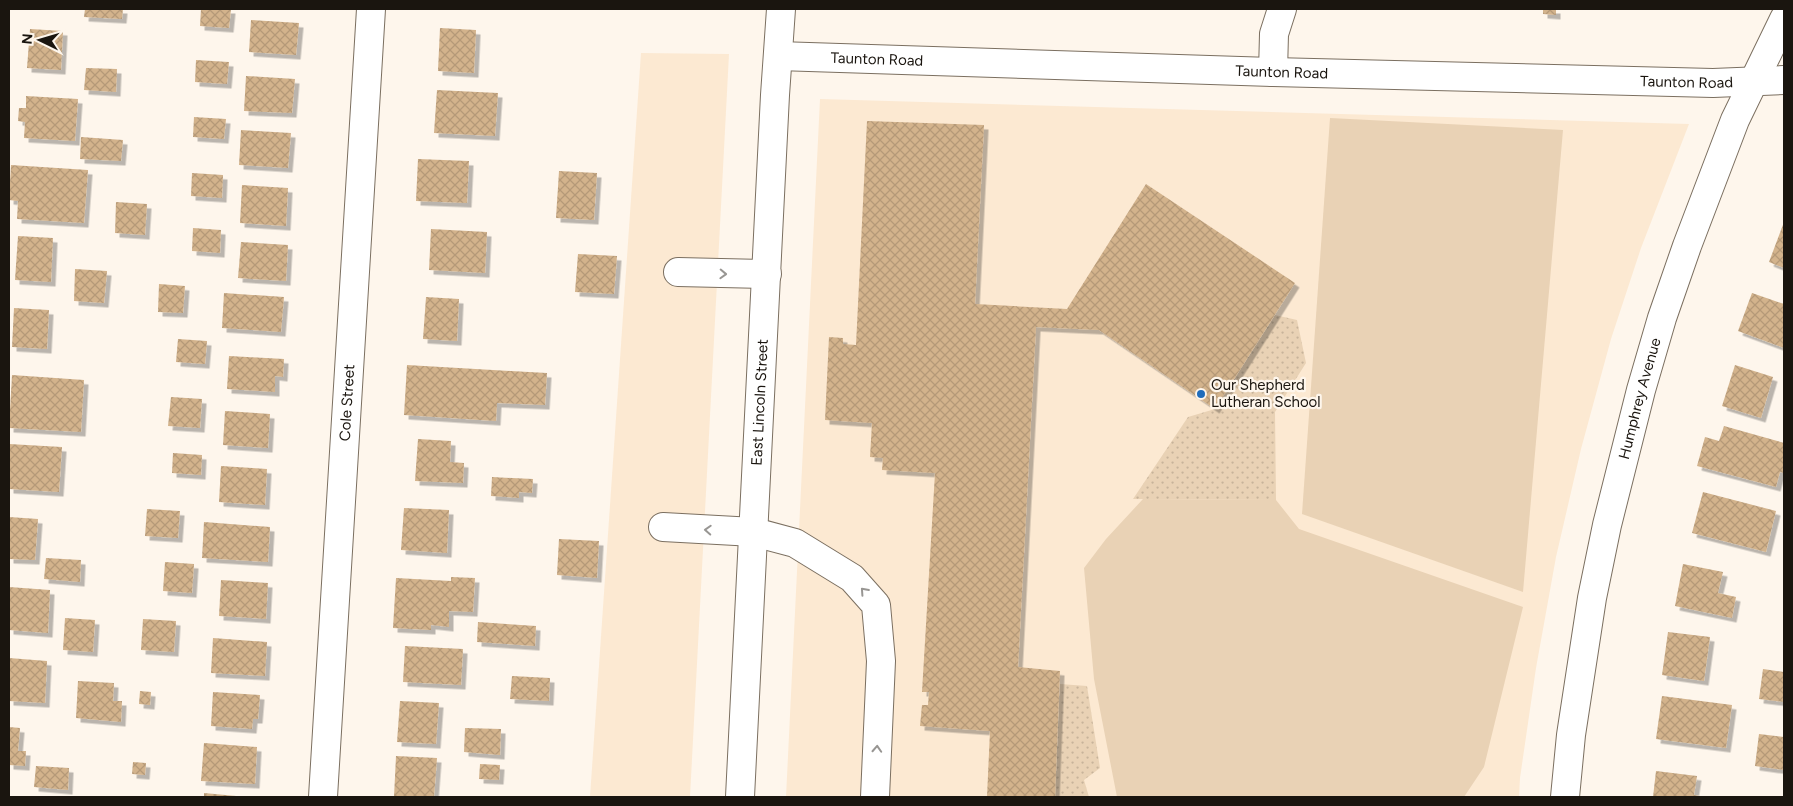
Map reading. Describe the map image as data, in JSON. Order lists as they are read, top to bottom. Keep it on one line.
{"streets":{"street":["Taunton Road","Humphrey Avenue","Cole Street","East Lincoln Street"]},"crossings":[["Taunton Road","Humphrey Avenue"],["Taunton Road","East Lincoln Street"]],"places":["Our Shepherd Lutheran School"],"north":"left"}
